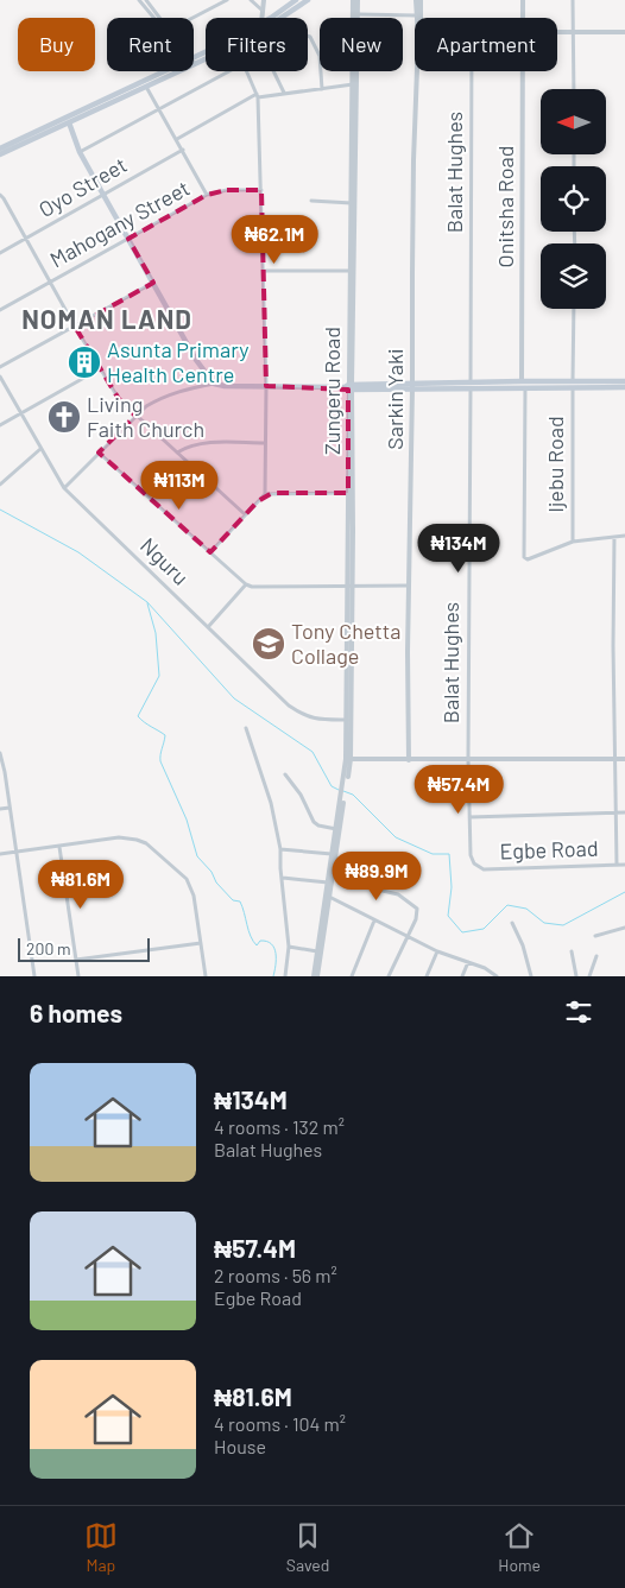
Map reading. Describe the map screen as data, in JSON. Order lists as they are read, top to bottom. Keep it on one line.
{"streets":{"street":["Balat Hughes","Oyo Street","Onitsha Road","Mahogany Street","Zungeru Road","Sarkin Yaki","Ijebu Road","Nguru","Egbe Road"]},"crossings":[["Balat Hughes","Egbe Road"],["Onitsha Road","Ijebu Road"],["Zungeru Road","Nguru"]],"districts":["NOMAN LAND"],"places":{"building":["Asunta Primary Health Centre"],"church":["Living Faith Church"],"school or university":["Tony Chetta Collage"]},"scale_bar":"200 m","north":"left","page":{"chip":["Buy","Rent","Filters","New","Apartment"],"price":["₦62.1M","₦113M","₦134M","₦57.4M","₦89.9M","₦81.6M"],"scale":"200 m","heading":"6 homes","list":[{"name":"₦134M","note":"4 rooms · 132 m² · Balat Hughes"},{"name":"₦57.4M","note":"2 rooms · 56 m² · Egbe Road"},{"name":"₦81.6M","note":"4 rooms · 104 m² · House"}],"tabs":["Map","Saved","Home"]}}
